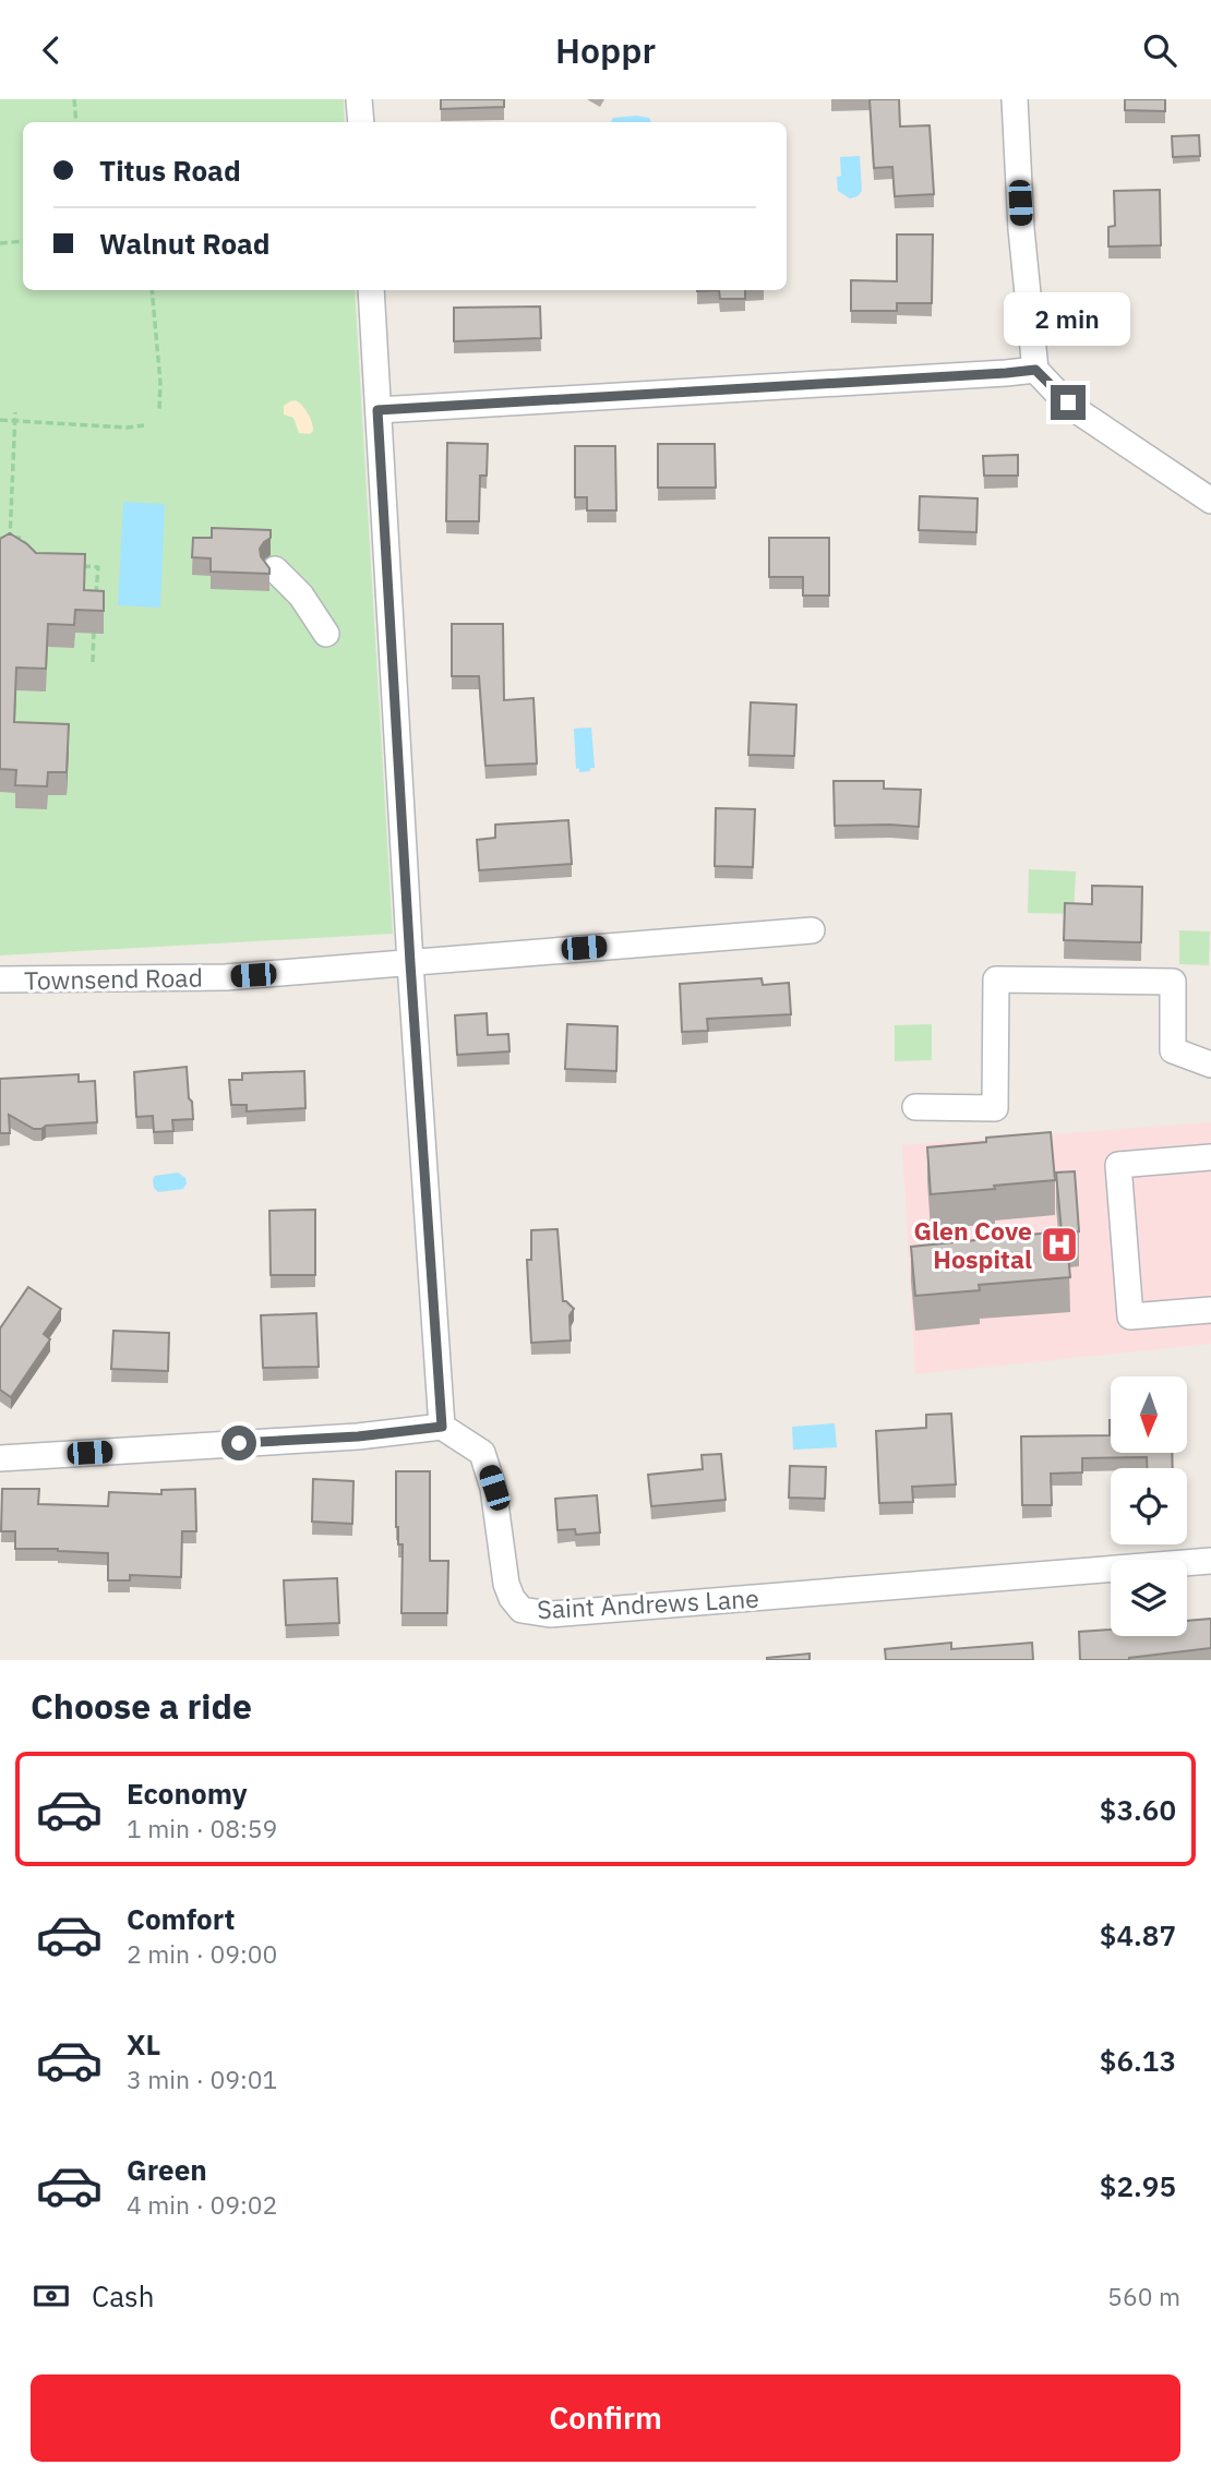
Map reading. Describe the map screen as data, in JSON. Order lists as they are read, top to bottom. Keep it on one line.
{"streets":{"street":["Townsend Road","Saint Andrews Lane"]},"places":{"hospital":["Glen Cove Hospital"]},"north":"bottom","page":{"header":"Hoppr","banner":["Titus Road","Walnut Road"],"bubble":"2 min","heading":"Choose a ride","list":[{"name":"Economy","note":"1 min · 08:59","value":"$3.60"},{"name":"Comfort","note":"2 min · 09:00","value":"$4.87"},{"name":"XL","note":"3 min · 09:01","value":"$6.13"},{"name":"Green","note":"4 min · 09:02","value":"$2.95"}],"pay":["Cash","560 m"],"buttons":"Confirm"}}
